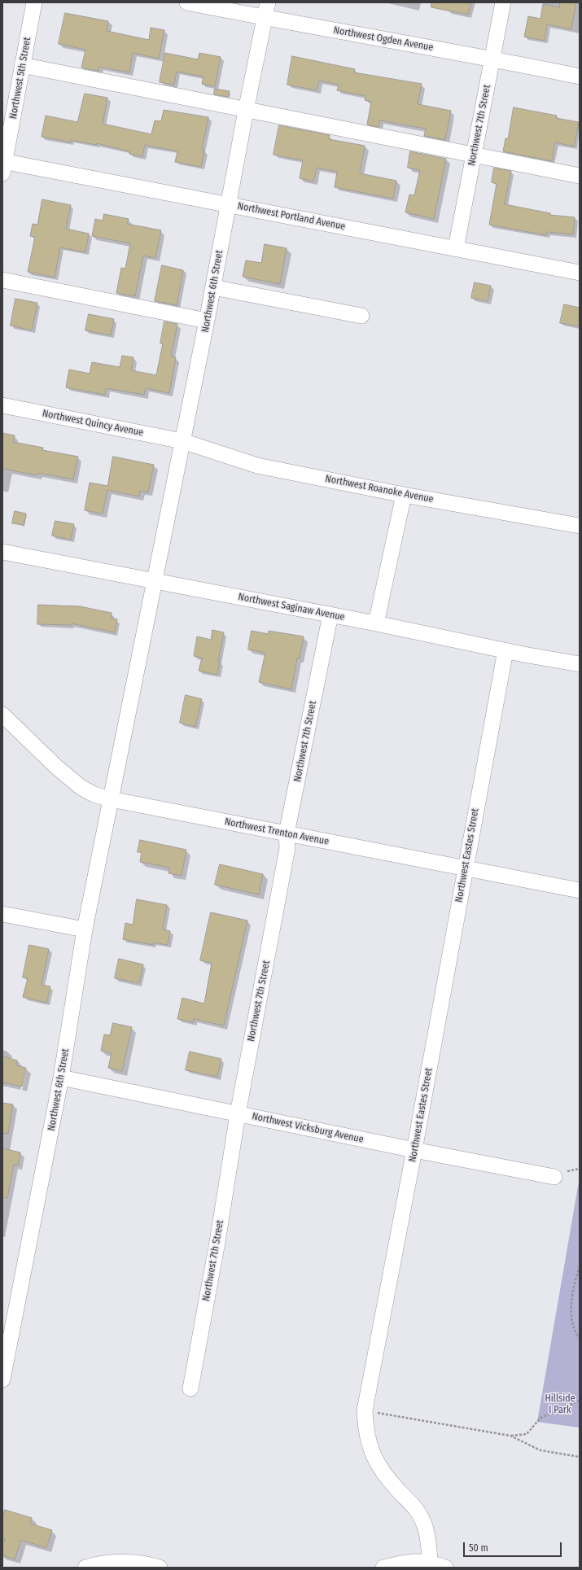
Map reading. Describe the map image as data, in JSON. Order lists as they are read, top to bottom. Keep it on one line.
{"streets":{"street":["Northwest Ogden Avenue","Northwest 5th Street","Northwest 7th Street","Northwest Portland Avenue","Northwest 6th Street","Northwest Quincy Avenue","Northwest Roanoke Avenue","Northwest Saginaw Avenue","Northwest Trenton Avenue","Northwest Eastes Street","Northwest Vicksburg Avenue"]},"crossings":[["Northwest Ogden Avenue","Northwest 7th Street"],["Northwest Ogden Avenue","Northwest 6th Street"],["Northwest 5th Street","Northwest Portland Avenue"],["Northwest 7th Street","Northwest Portland Avenue"],["Northwest 7th Street","Northwest Saginaw Avenue"],["Northwest 7th Street","Northwest Trenton Avenue"],["Northwest 7th Street","Northwest Vicksburg Avenue"],["Northwest Portland Avenue","Northwest 6th Street"],["Northwest 6th Street","Northwest Quincy Avenue"],["Northwest 6th Street","Northwest Roanoke Avenue"],["Northwest 6th Street","Northwest Saginaw Avenue"],["Northwest 6th Street","Northwest Trenton Avenue"],["Northwest 6th Street","Northwest Vicksburg Avenue"],["Northwest Quincy Avenue","Northwest Roanoke Avenue"],["Northwest Saginaw Avenue","Northwest Eastes Street"],["Northwest Trenton Avenue","Northwest Eastes Street"],["Northwest Eastes Street","Northwest Vicksburg Avenue"]],"parks":["Hillside I Park"],"scale_bar":"50 m"}
